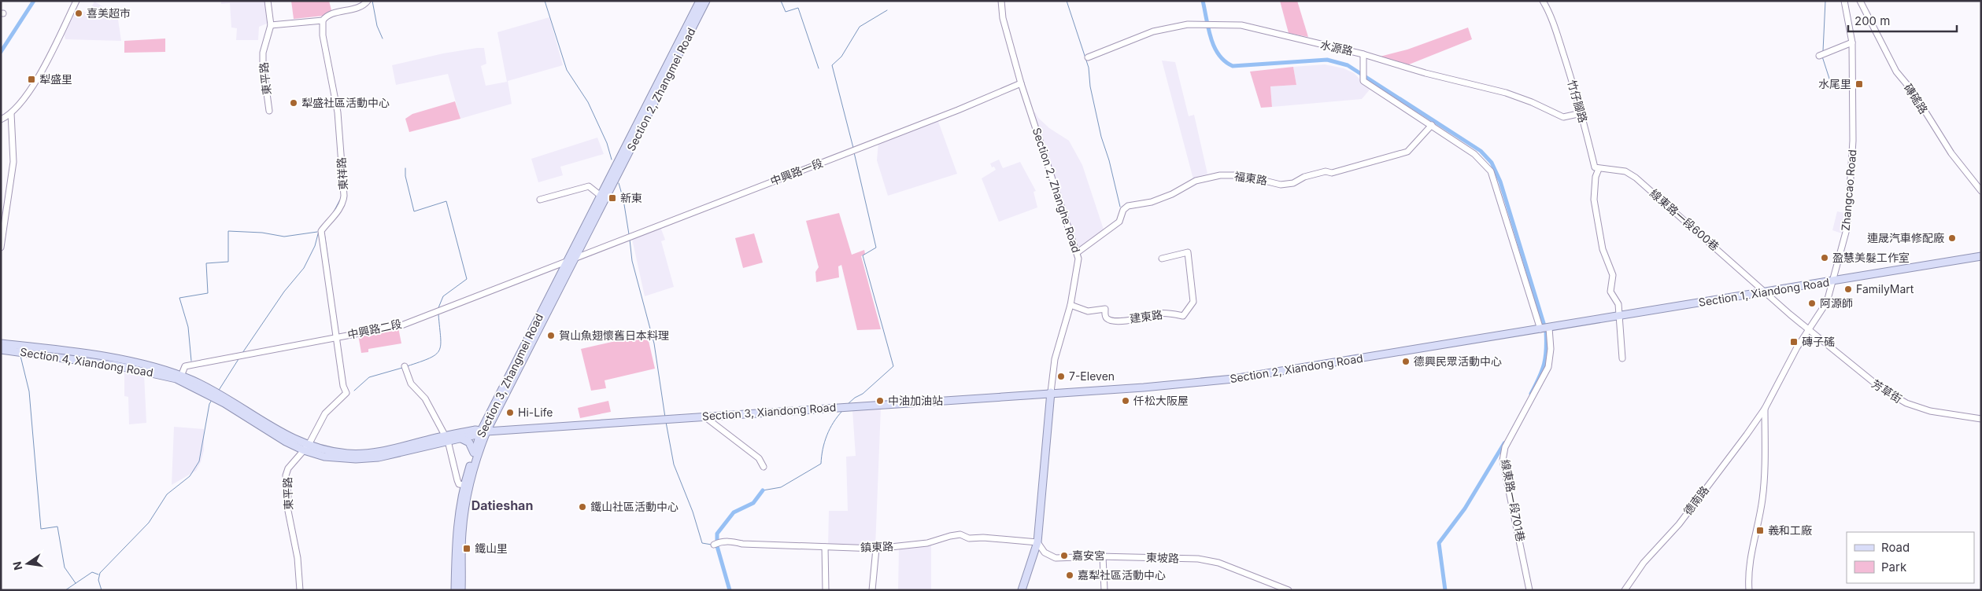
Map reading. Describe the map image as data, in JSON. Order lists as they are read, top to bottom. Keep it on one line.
{"streets":{"main road":["Section 2, Zhangmei Road","Section 2, Zhanghe Road","Section 1, Xiandong Road","Section 4, Xiandong Road","Section 2, Xiandong Road","Section 3, Zhangmei Road","Section 3, Xiandong Road"],"street":["水源路","東平路","磚磘路","竹仔腳路","中興路一段","東祥路","福東路","Zhangcao Road","線東路一段600巷","建東路","中興路二段","芳草街","線東路一段701巷","德南路","鎮東路","東坡路"]},"crossings":[["水源路","竹仔腳路"],["水源路","線東路一段701巷"],["東平路","東祥路"],["東平路","Section 4, Xiandong Road"],["Section 2, Zhangmei Road","Section 3, Zhangmei Road"],["竹仔腳路","線東路一段600巷"],["中興路一段","Section 2, Zhanghe Road"],["中興路一段","中興路二段"],["中興路一段","Section 3, Zhangmei Road"],["東祥路","中興路二段"],["福東路","Section 2, Zhanghe Road"],["福東路","線東路一段701巷"],["Section 2, Zhanghe Road","建東路"],["Section 2, Zhanghe Road","Section 2, Xiandong Road"],["Section 2, Zhanghe Road","Section 3, Xiandong Road"],["Section 2, Zhanghe Road","鎮東路"],["Section 2, Zhanghe Road","東坡路"],["Zhangcao Road","線東路一段600巷"],["Zhangcao Road","Section 1, Xiandong Road"],["Zhangcao Road","芳草街"],["Zhangcao Road","德南路"],["線東路一段600巷","Section 1, Xiandong Road"],["線東路一段600巷","芳草街"],["Section 1, Xiandong Road","Section 2, Xiandong Road"],["Section 1, Xiandong Road","線東路一段701巷"],["中興路二段","Section 4, Xiandong Road"],["中興路二段","Section 3, Zhangmei Road"],["Section 4, Xiandong Road","Section 3, Zhangmei Road"],["Section 4, Xiandong Road","Section 3, Xiandong Road"],["Section 2, Xiandong Road","Section 3, Xiandong Road"],["Section 2, Xiandong Road","線東路一段701巷"],["Section 3, Zhangmei Road","Section 3, Xiandong Road"],["鎮東路","東坡路"]],"districts":["Datieshan"],"places":{"other":["喜美超市","犁盛社區活動中心","連晟汽車修配廠","盈慧美髮工作室","FamilyMart","阿源師","賀山魚翅懷舊日本料理","德興民眾活動中心","7-Eleven","中油加油站","仟松大阪屋","Hi-Life","鐵山社區活動中心","嘉安宮","嘉犁社區活動中心"],"transit":["犁盛里","水尾里","新東","磚子磘","義和工廠","鐵山里"]},"legend":["Road","Park"],"scale_bar":"200 m","north":"left"}
